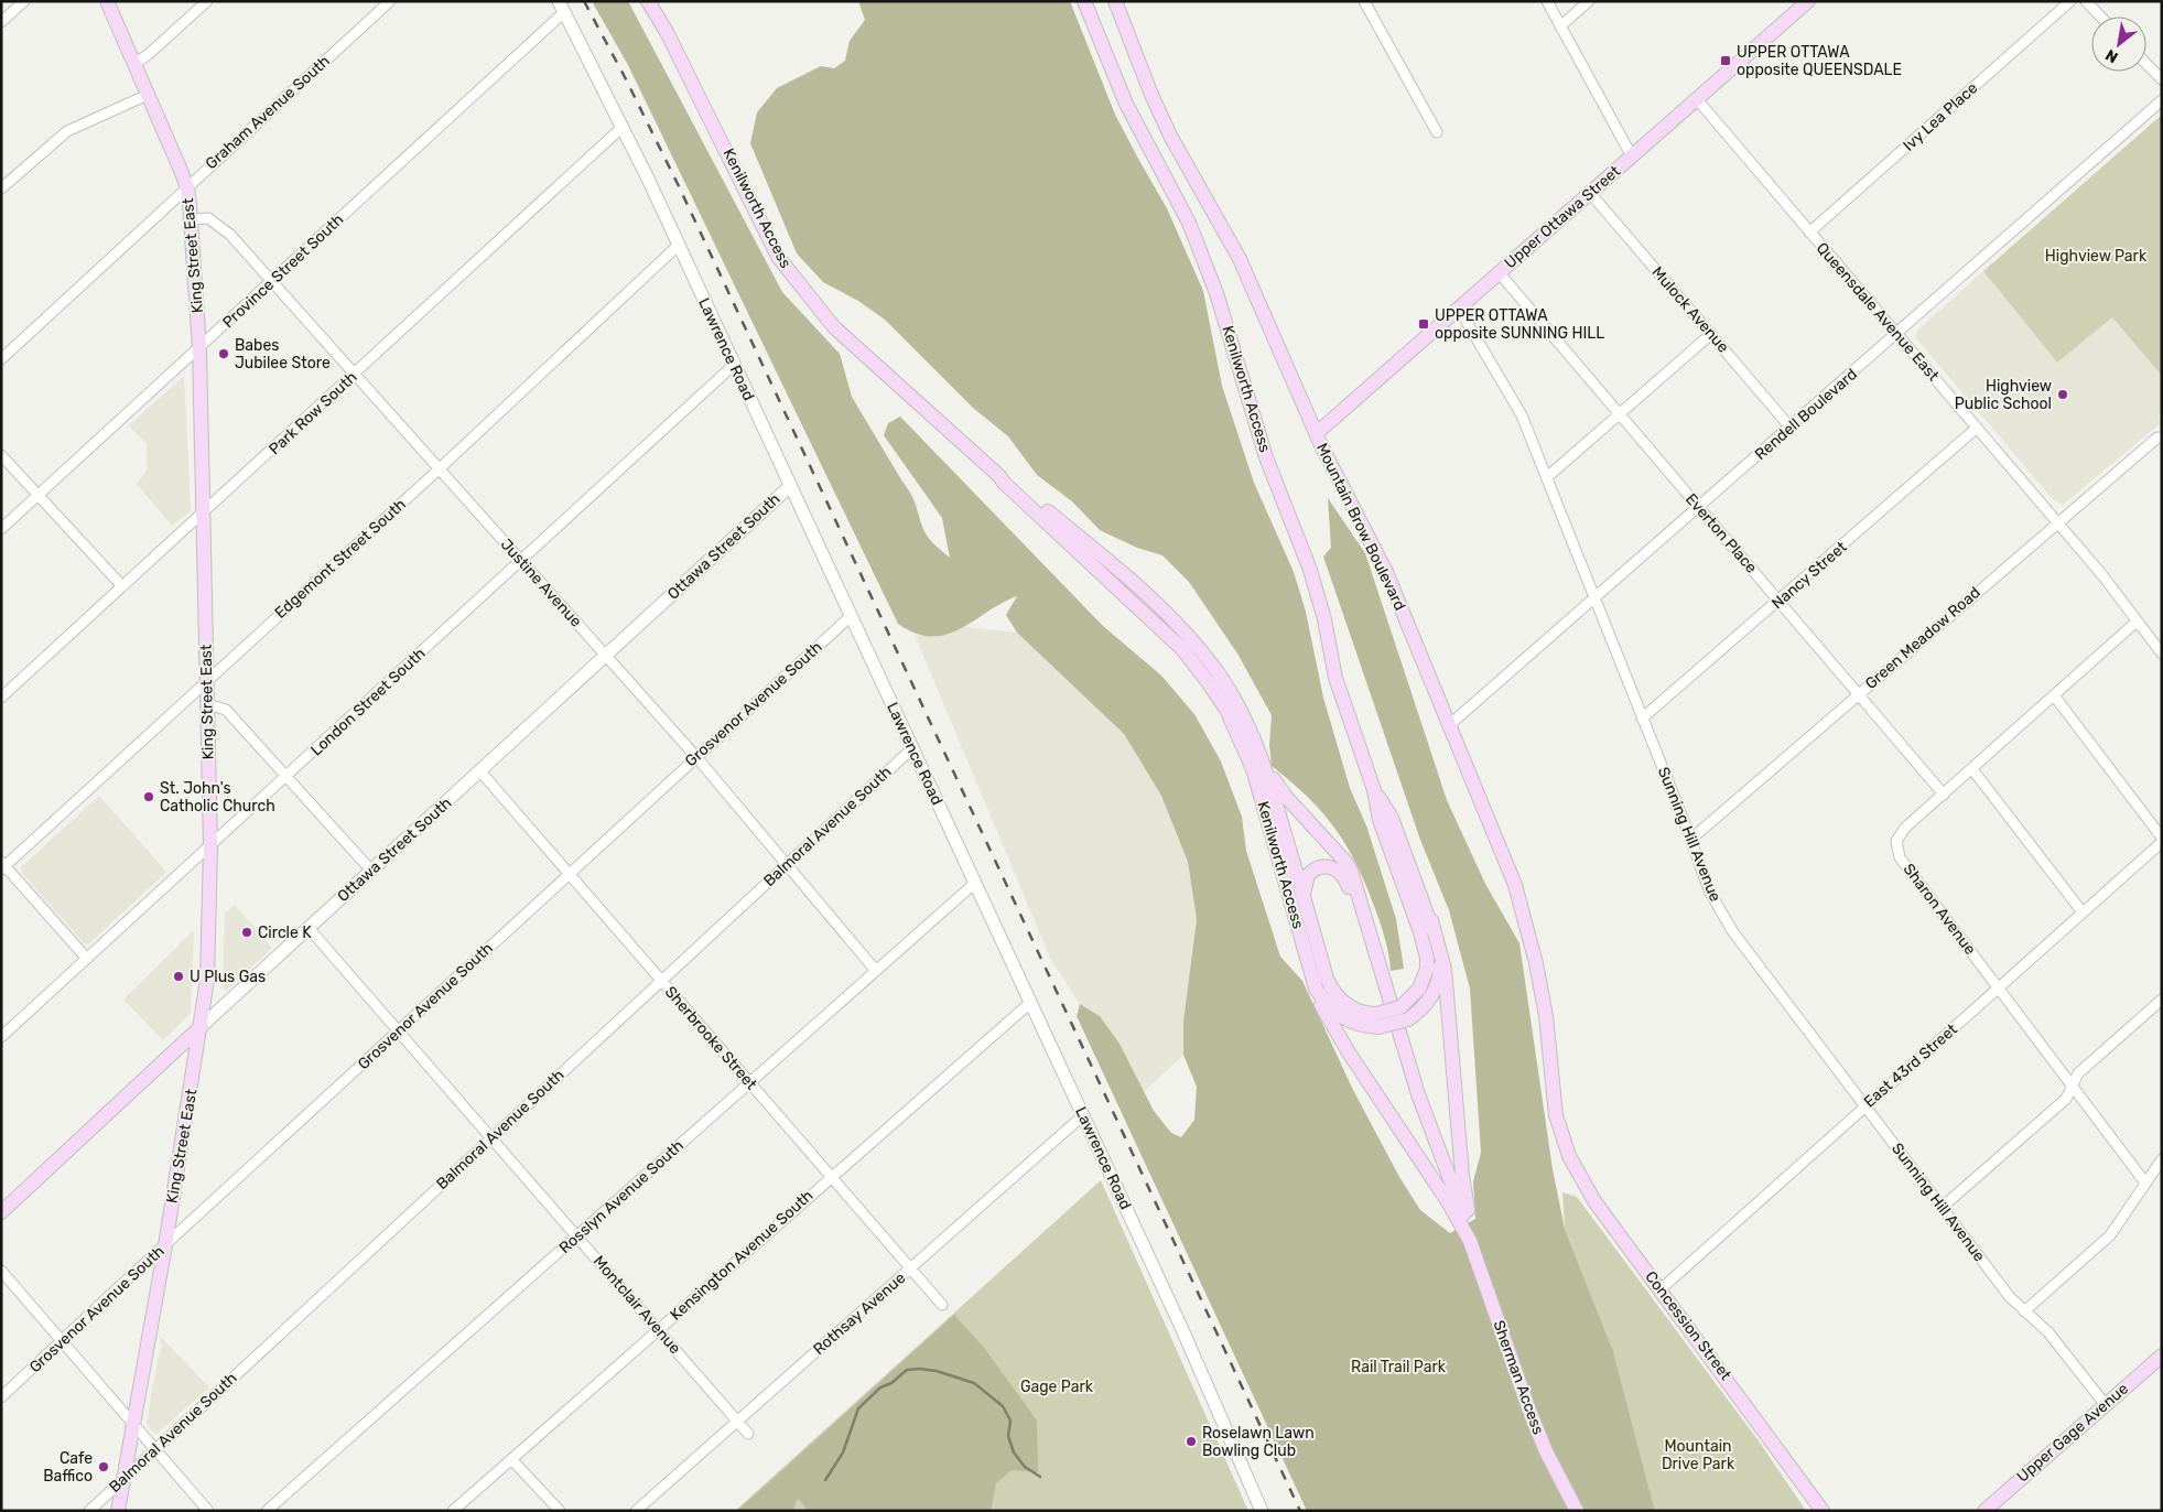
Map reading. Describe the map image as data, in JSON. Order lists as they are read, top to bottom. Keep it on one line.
{"streets":{"main road":["Kenilworth Access","Upper Ottawa Street","King Street East","Mountain Brow Boulevard","Ottawa Street South","Concession Street","Sherman Access","Upper Gage Avenue"],"street":["Graham Avenue South","Ivy Lea Place","Province Street South","Mulock Avenue","Queensdale Avenue East","Lawrence Road","Park Row South","Rendell Boulevard","Everton Place","Edgemont Street South","Nancy Street","Justine Avenue","Green Meadow Road","London Street South","Grosvenor Avenue South","Balmoral Avenue South","Sunning Hill Avenue","Sharon Avenue","Sherbrooke Street","East 43rd Street","Rosslyn Avenue South","Kensington Avenue South","Montclair Avenue","Rothsay Avenue"]},"crossings":[["Graham Avenue South","King Street East"],["Ivy Lea Place","Queensdale Avenue East"],["Upper Ottawa Street","Mulock Avenue"],["Upper Ottawa Street","Queensdale Avenue East"],["Upper Ottawa Street","Mountain Brow Boulevard"],["Upper Ottawa Street","Everton Place"],["Upper Ottawa Street","Sunning Hill Avenue"],["King Street East","Province Street South"],["King Street East","Park Row South"],["King Street East","Ottawa Street South"],["King Street East","Edgemont Street South"],["King Street East","Justine Avenue"],["King Street East","London Street South"],["King Street East","Grosvenor Avenue South"],["King Street East","Balmoral Avenue South"],["Province Street South","Lawrence Road"],["Province Street South","Justine Avenue"],["Mulock Avenue","Rendell Boulevard"],["Queensdale Avenue East","Rendell Boulevard"],["Queensdale Avenue East","Nancy Street"],["Queensdale Avenue East","Green Meadow Road"],["Queensdale Avenue East","Sharon Avenue"],["Lawrence Road","Park Row South"],["Lawrence Road","Ottawa Street South"],["Lawrence Road","Edgemont Street South"],["Lawrence Road","London Street South"],["Lawrence Road","Grosvenor Avenue South"],["Lawrence Road","Balmoral Avenue South"],["Lawrence Road","Rosslyn Avenue South"],["Lawrence Road","Kensington Avenue South"],["Lawrence Road","Rothsay Avenue"],["Park Row South","Justine Avenue"],["Rendell Boulevard","Mountain Brow Boulevard"],["Rendell Boulevard","Everton Place"],["Rendell Boulevard","Sunning Hill Avenue"],["Mountain Brow Boulevard","Concession Street"],["Everton Place","Nancy Street"],["Everton Place","Green Meadow Road"],["Everton Place","Sharon Avenue"],["Ottawa Street South","Justine Avenue"],["Ottawa Street South","Sherbrooke Street"],["Ottawa Street South","Montclair Avenue"],["Edgemont Street South","Justine Avenue"],["Nancy Street","Sunning Hill Avenue"],["Justine Avenue","London Street South"],["Justine Avenue","Grosvenor Avenue South"],["Justine Avenue","Balmoral Avenue South"],["Justine Avenue","Rosslyn Avenue South"],["Green Meadow Road","Sunning Hill Avenue"],["Grosvenor Avenue South","Sherbrooke Street"],["Grosvenor Avenue South","Montclair Avenue"],["Balmoral Avenue South","Sherbrooke Street"],["Balmoral Avenue South","Montclair Avenue"],["Sunning Hill Avenue","East 43rd Street"],["Sunning Hill Avenue","Upper Gage Avenue"],["Sharon Avenue","East 43rd Street"],["Sherbrooke Street","Rosslyn Avenue South"],["Sherbrooke Street","Kensington Avenue South"],["Sherbrooke Street","Rothsay Avenue"],["East 43rd Street","Concession Street"],["Rosslyn Avenue South","Montclair Avenue"],["Kensington Avenue South","Montclair Avenue"],["Montclair Avenue","Rothsay Avenue"]],"parks":["Highview Park","Rail Trail Park","Gage Park","Mountain Drive Park"],"places":{"transit":["UPPER OTTAWA opposite QUEENSDALE","UPPER OTTAWA opposite SUNNING HILL"],"other":["Babes Jubilee Store","Highview Public School","St. John's Catholic Church","Circle K","U Plus Gas","Roselawn Lawn Bowling Club","Cafe Baffico"]},"north":"bottom left"}
